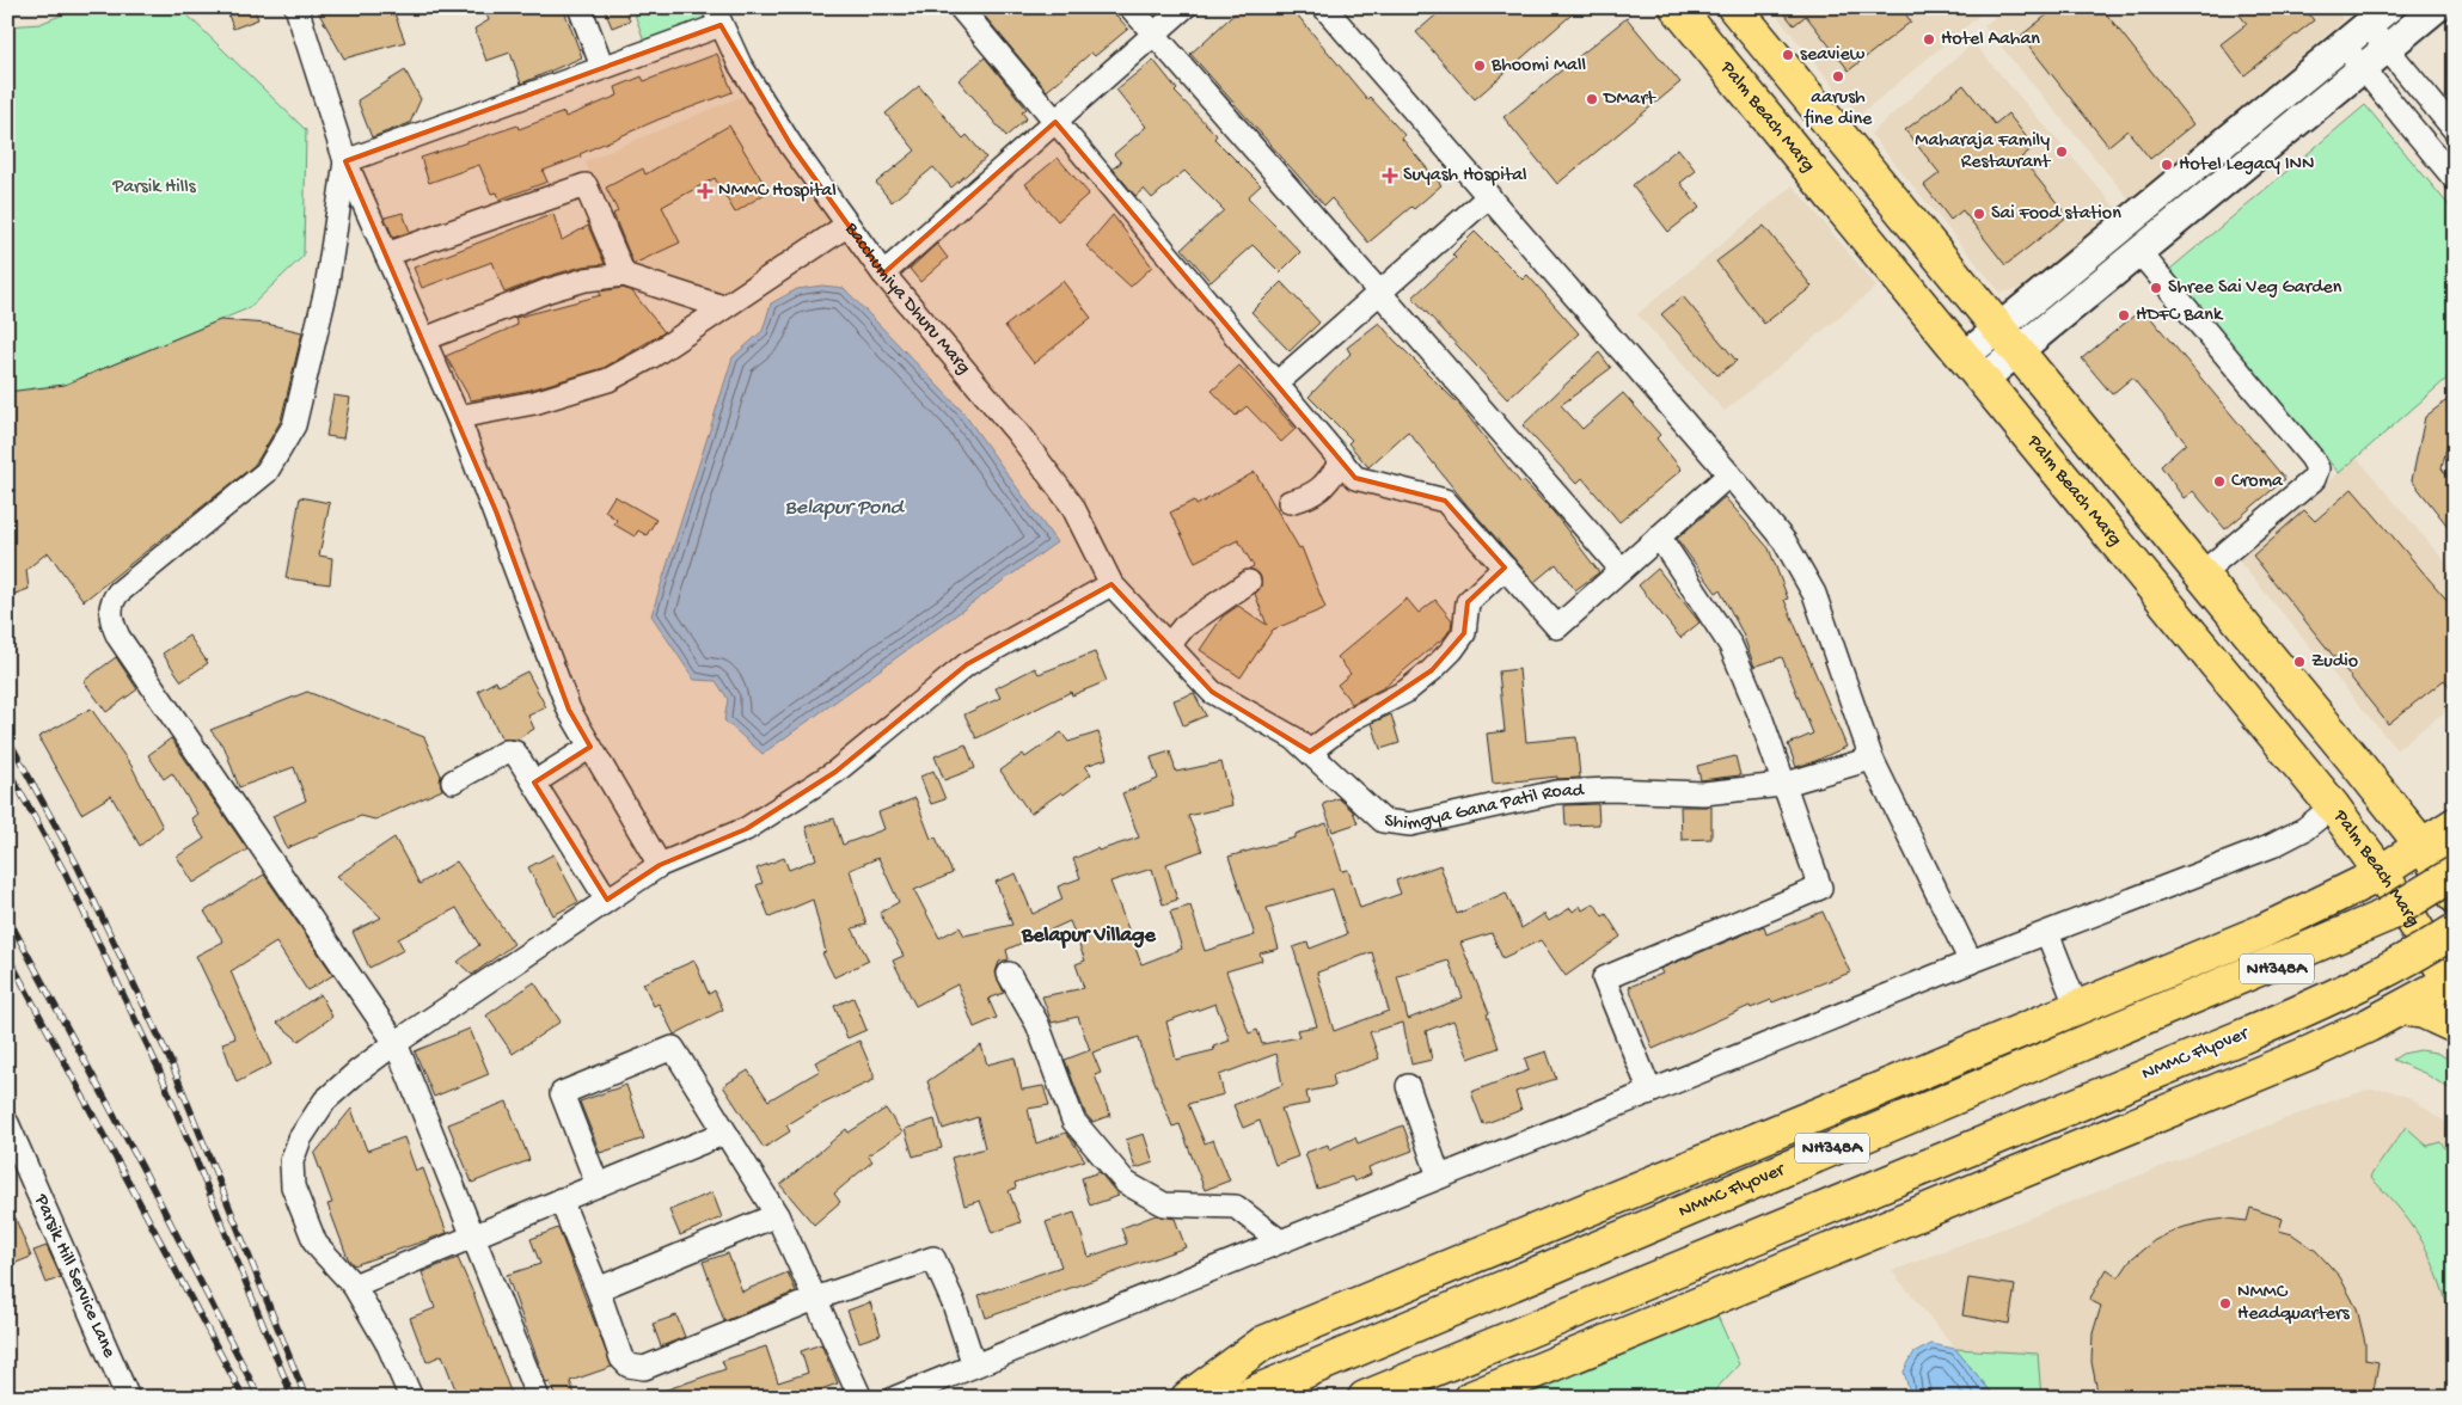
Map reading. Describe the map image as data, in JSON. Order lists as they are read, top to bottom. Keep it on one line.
{"streets":{"main road":["Palm Beach Marg","NH348A","NMMC Flyover"],"street":["Bacchumiya Dhuru Marg","Shimgya Gana Patil Road","Parsik Hill Service Lane"]},"crossings":[["Bacchumiya Dhuru Marg","Shimgya Gana Patil Road"]],"districts":["Belapur Village"],"water":["Belapur Pond"],"parks":["Parsik Hills"],"places":{"other":["Hotel Aahan","seaview","Bhoomi Mall","aarush fine dine","DMart","Maharaja Family Restaurant","Hotel Legacy INN","Sai Food station","Shree Sai Veg Garden","HDFC Bank","Croma","Zudio","NMMC Headquarters"],"health":["Suyash Hospital","NMMC Hospital"]}}
